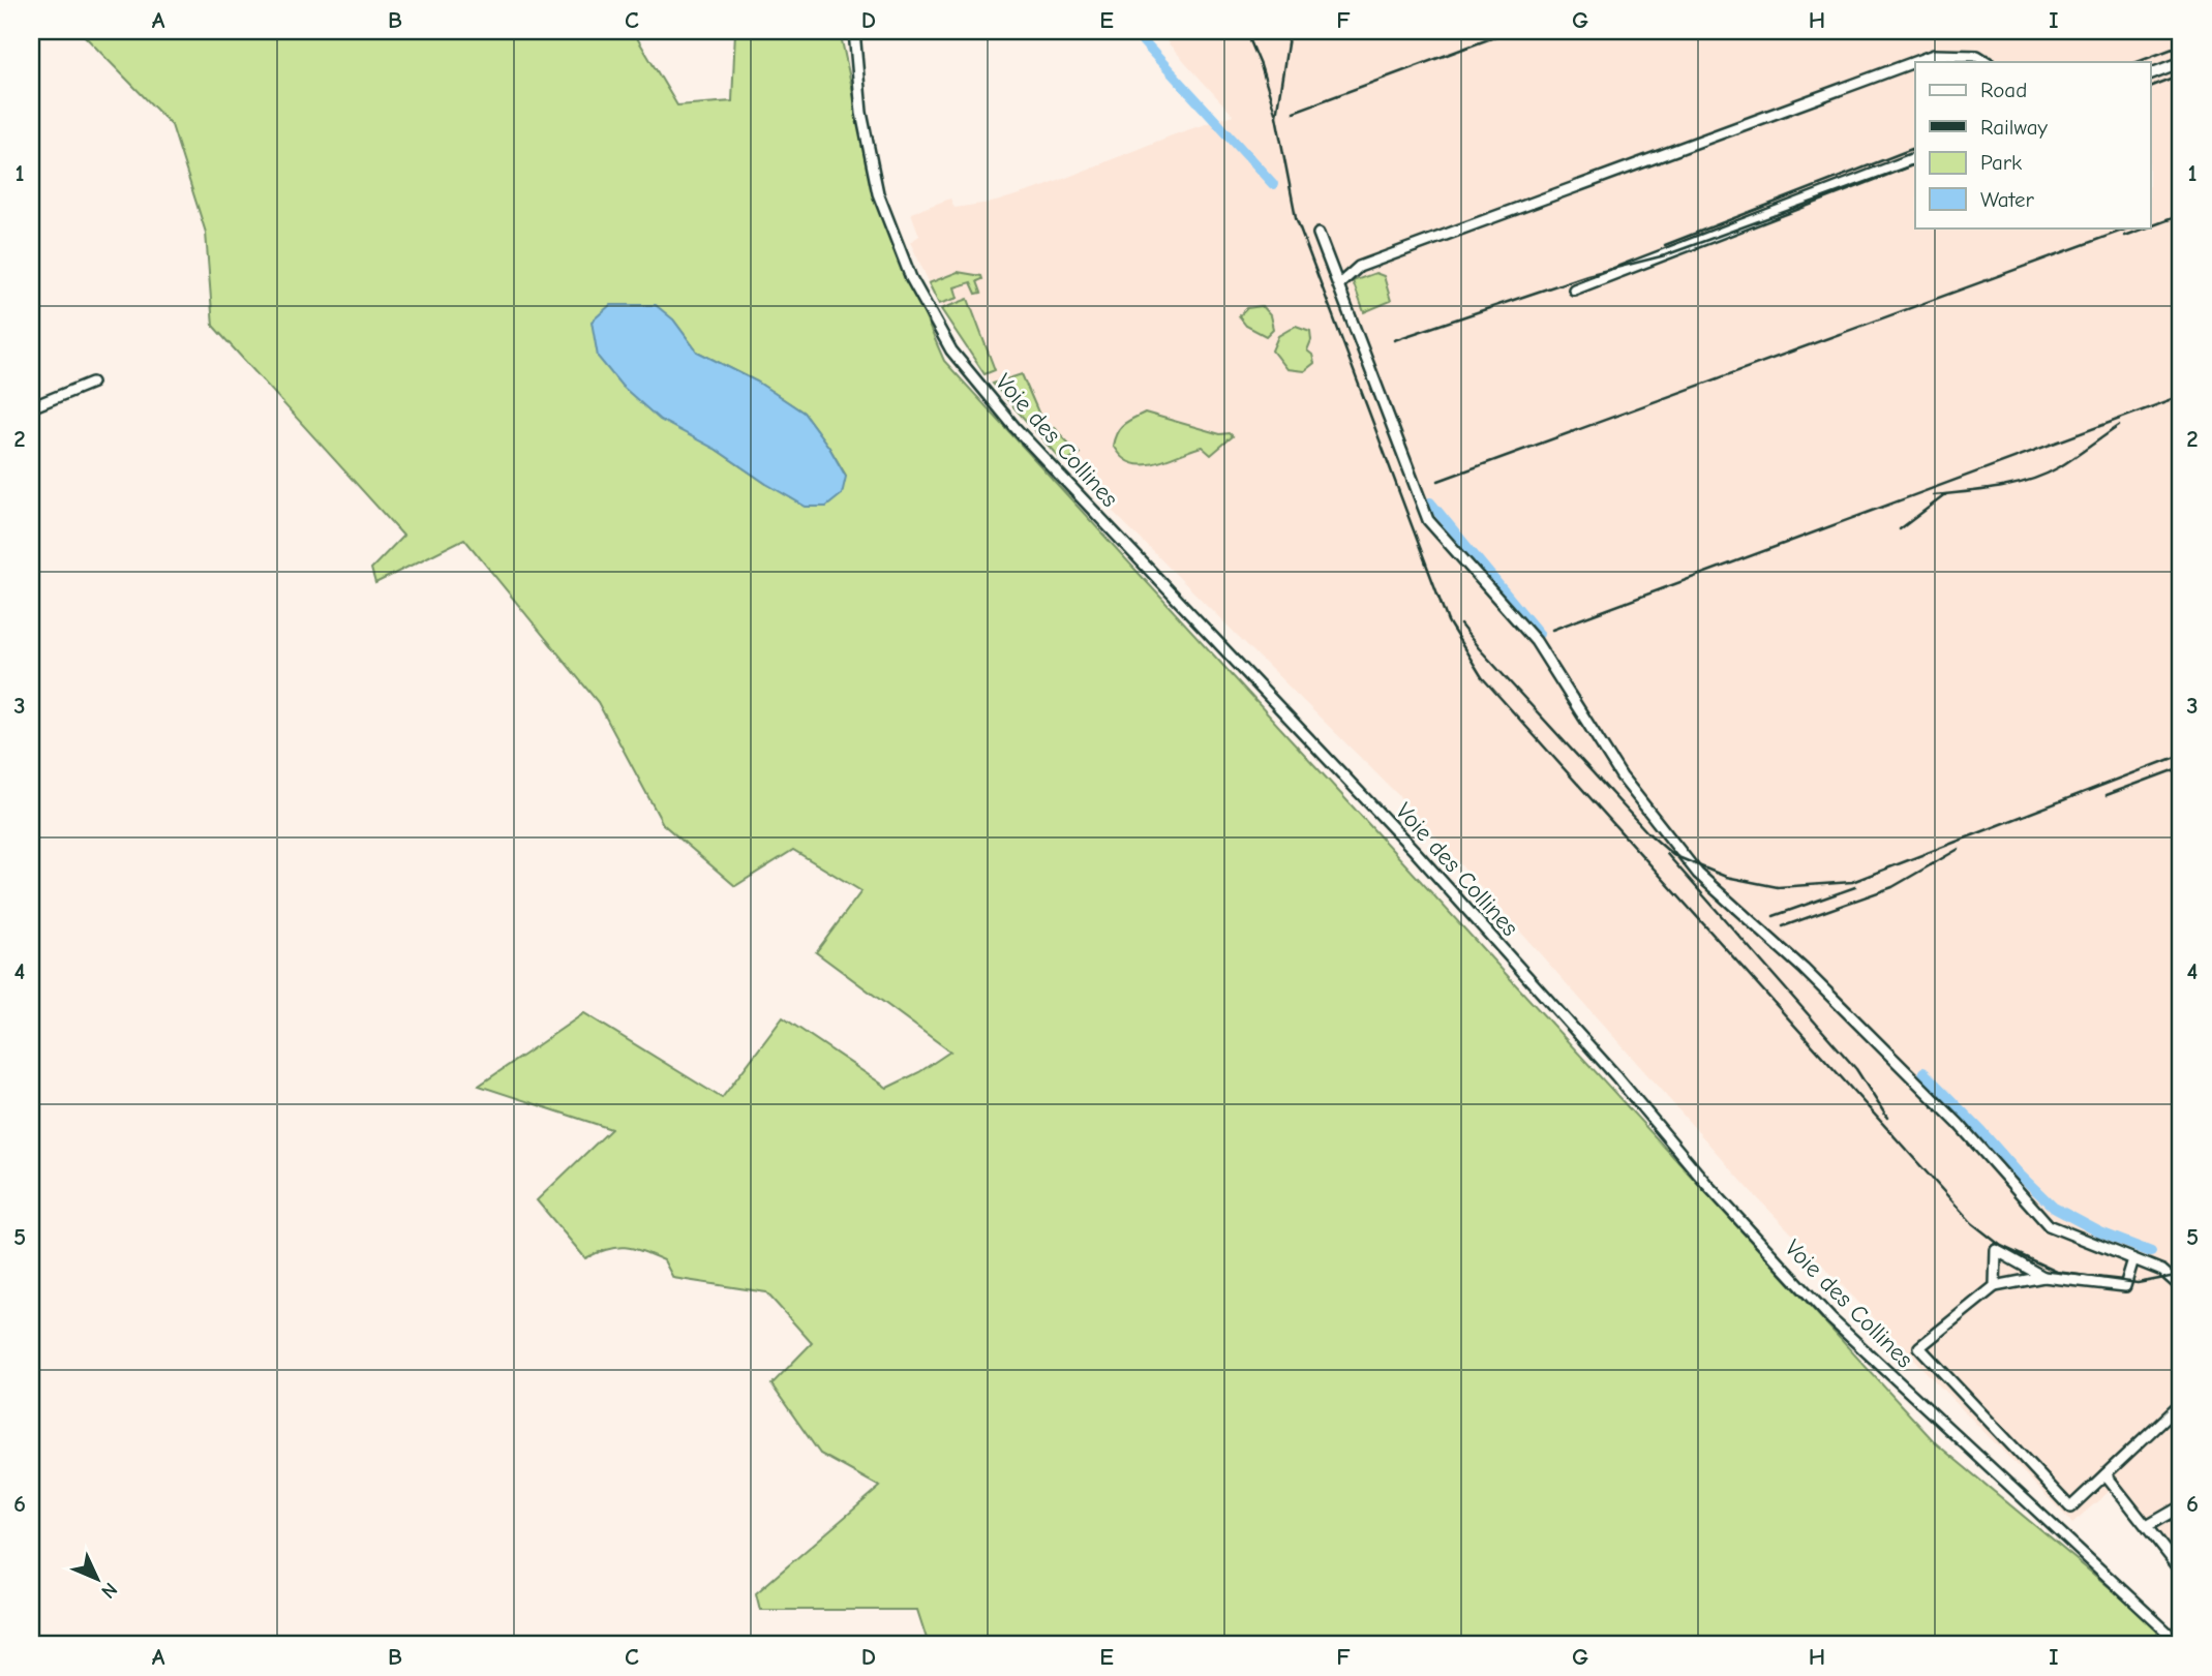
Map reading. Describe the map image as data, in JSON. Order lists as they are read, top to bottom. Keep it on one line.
{"streets":{"street":["Voie des Collines"]},"legend":["Road","Railway","Park","Water"],"north":"bottom right","grid":{"columns":["A","B","C","D","E","F","G","H","I"],"rows":["1","2","3","4","5","6"]}}
